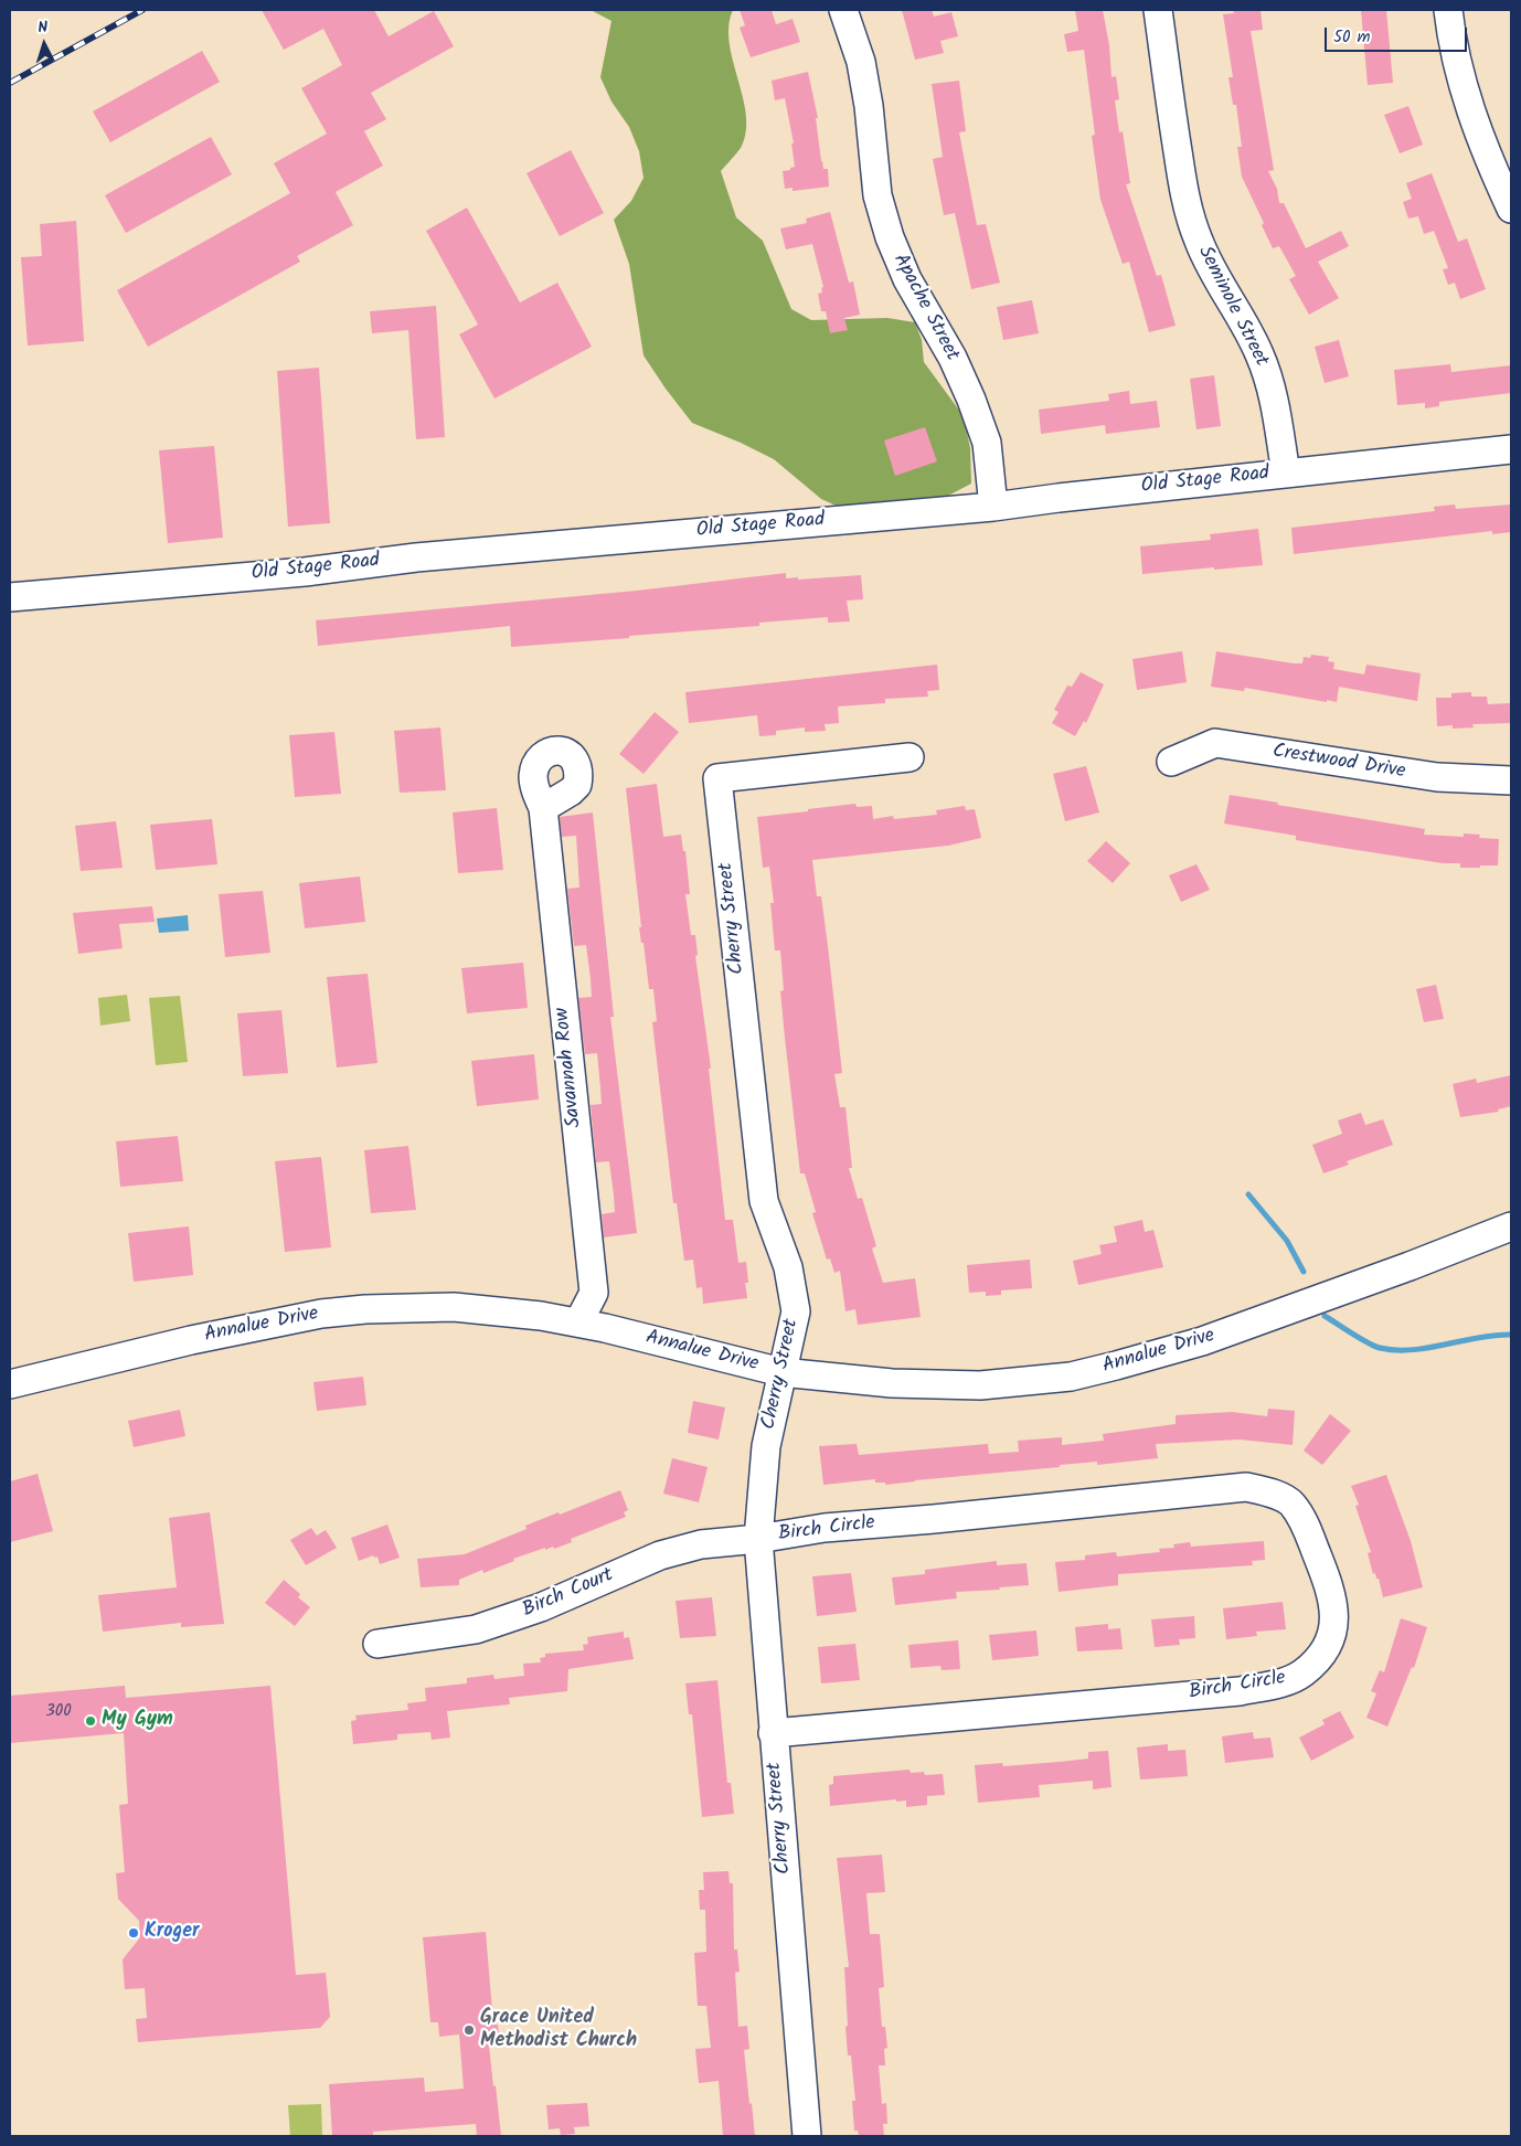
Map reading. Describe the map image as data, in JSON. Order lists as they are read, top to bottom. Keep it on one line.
{"streets":{"street":["Seminole Street","Apache Street","Old Stage Road","Crestwood Drive","Cherry Street","Savannah Row","Annalue Drive","Birch Circle","Birch Court"]},"crossings":[["Seminole Street","Old Stage Road"],["Apache Street","Old Stage Road"],["Cherry Street","Annalue Drive"],["Cherry Street","Birch Circle"],["Cherry Street","Birch Court"],["Savannah Row","Annalue Drive"],["Birch Circle","Birch Court"]],"places":["My Gym","Kroger","Grace United Methodist Church"],"house_numbers":["300"],"scale_bar":"50 m","north":"top"}
